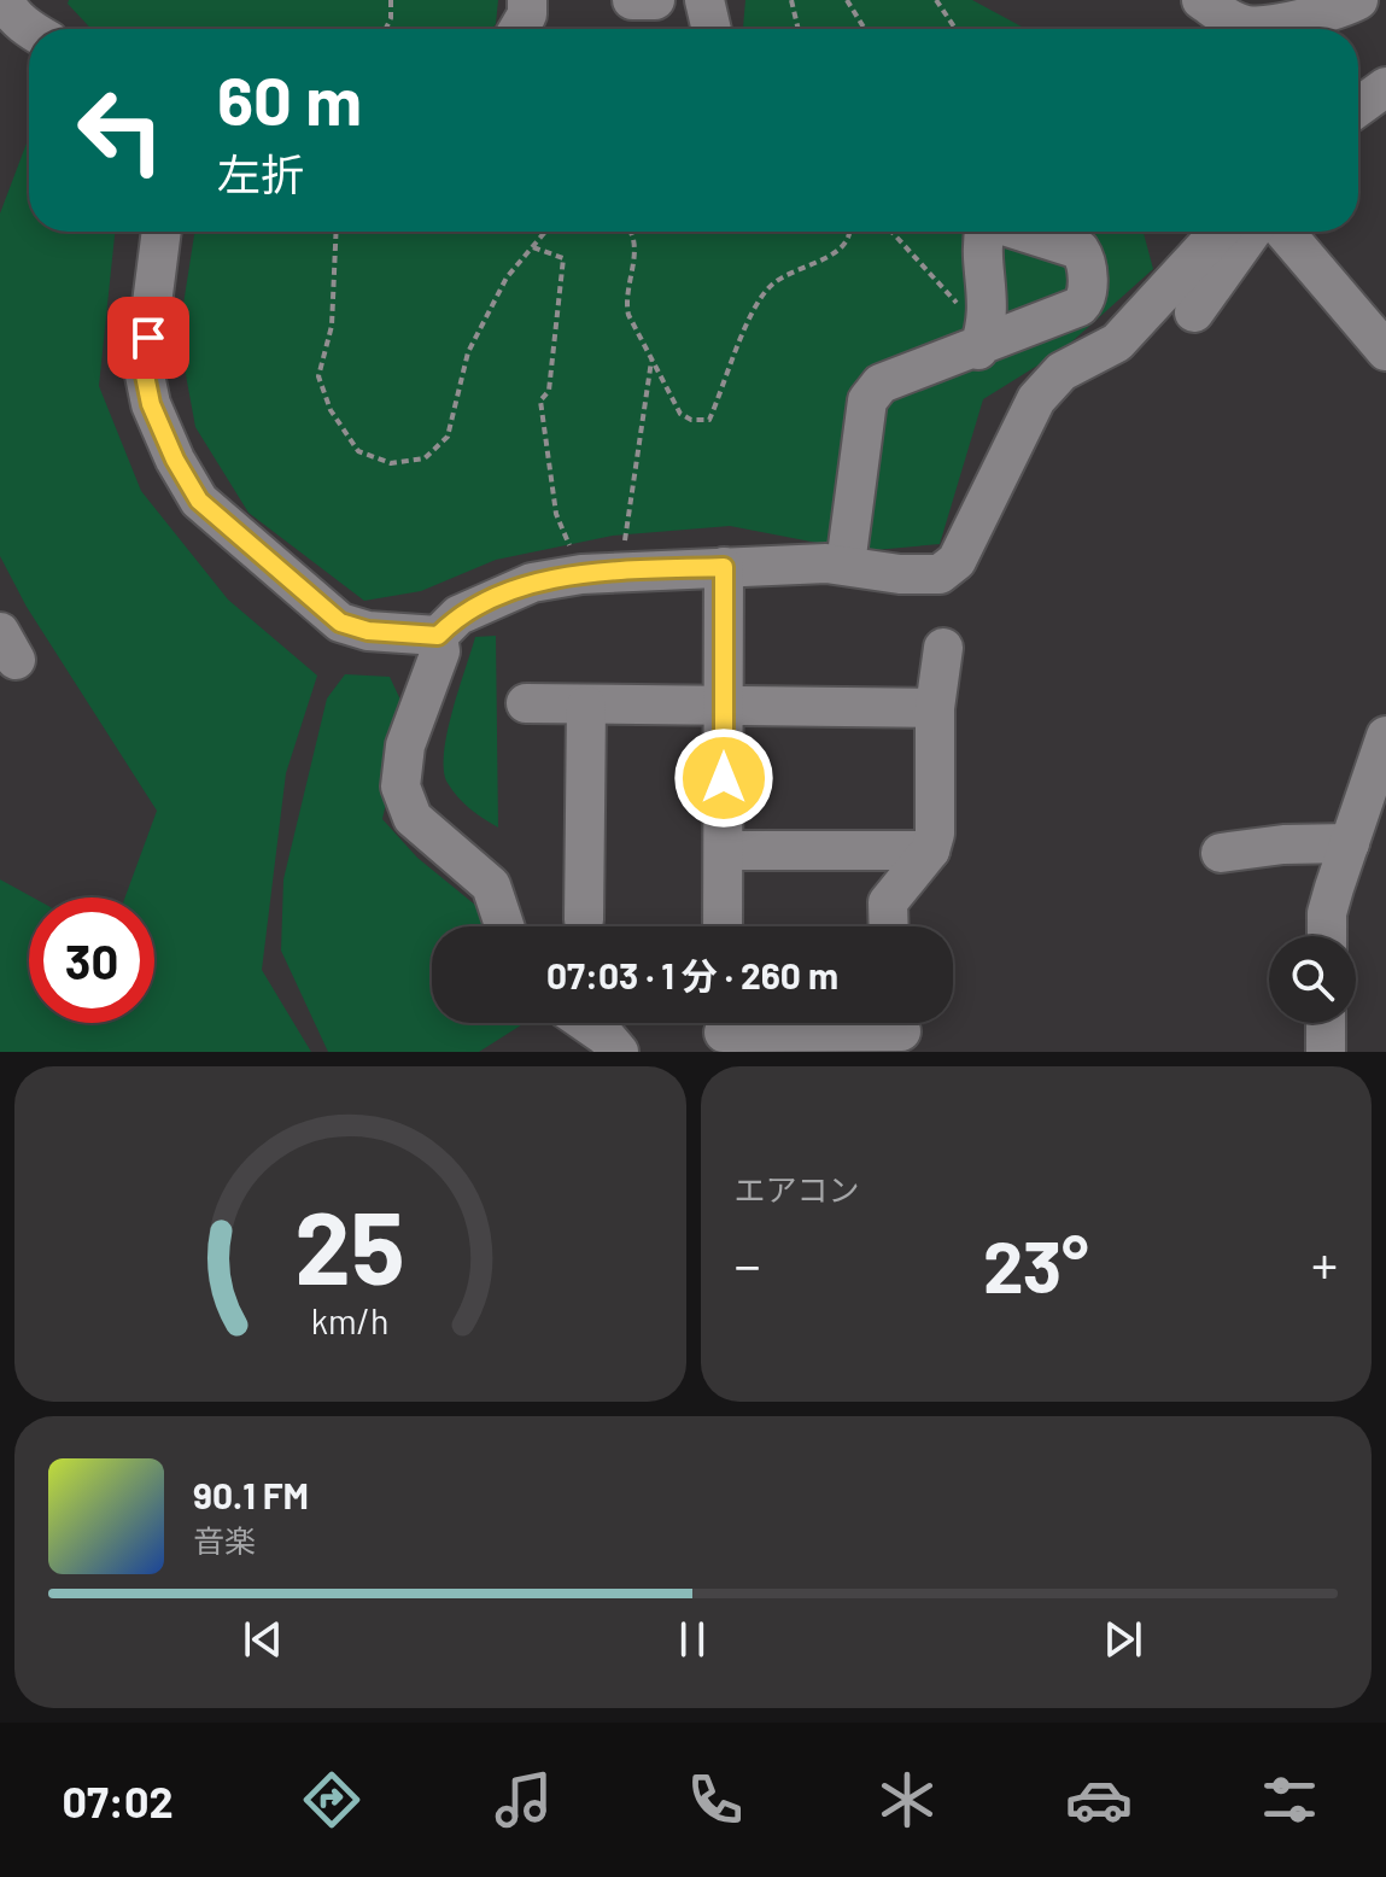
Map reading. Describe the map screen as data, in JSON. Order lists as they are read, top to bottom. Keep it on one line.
{"page":{"turn":["60 m","左折"],"limit":"30","trip":"07:03 · 1 分 · 260 m","tile":"エアコン","heat":["−","23°","+"],"song":["90.1 FM","音楽"],"tabs":"07:02","gauge":["25","km/h"]}}
